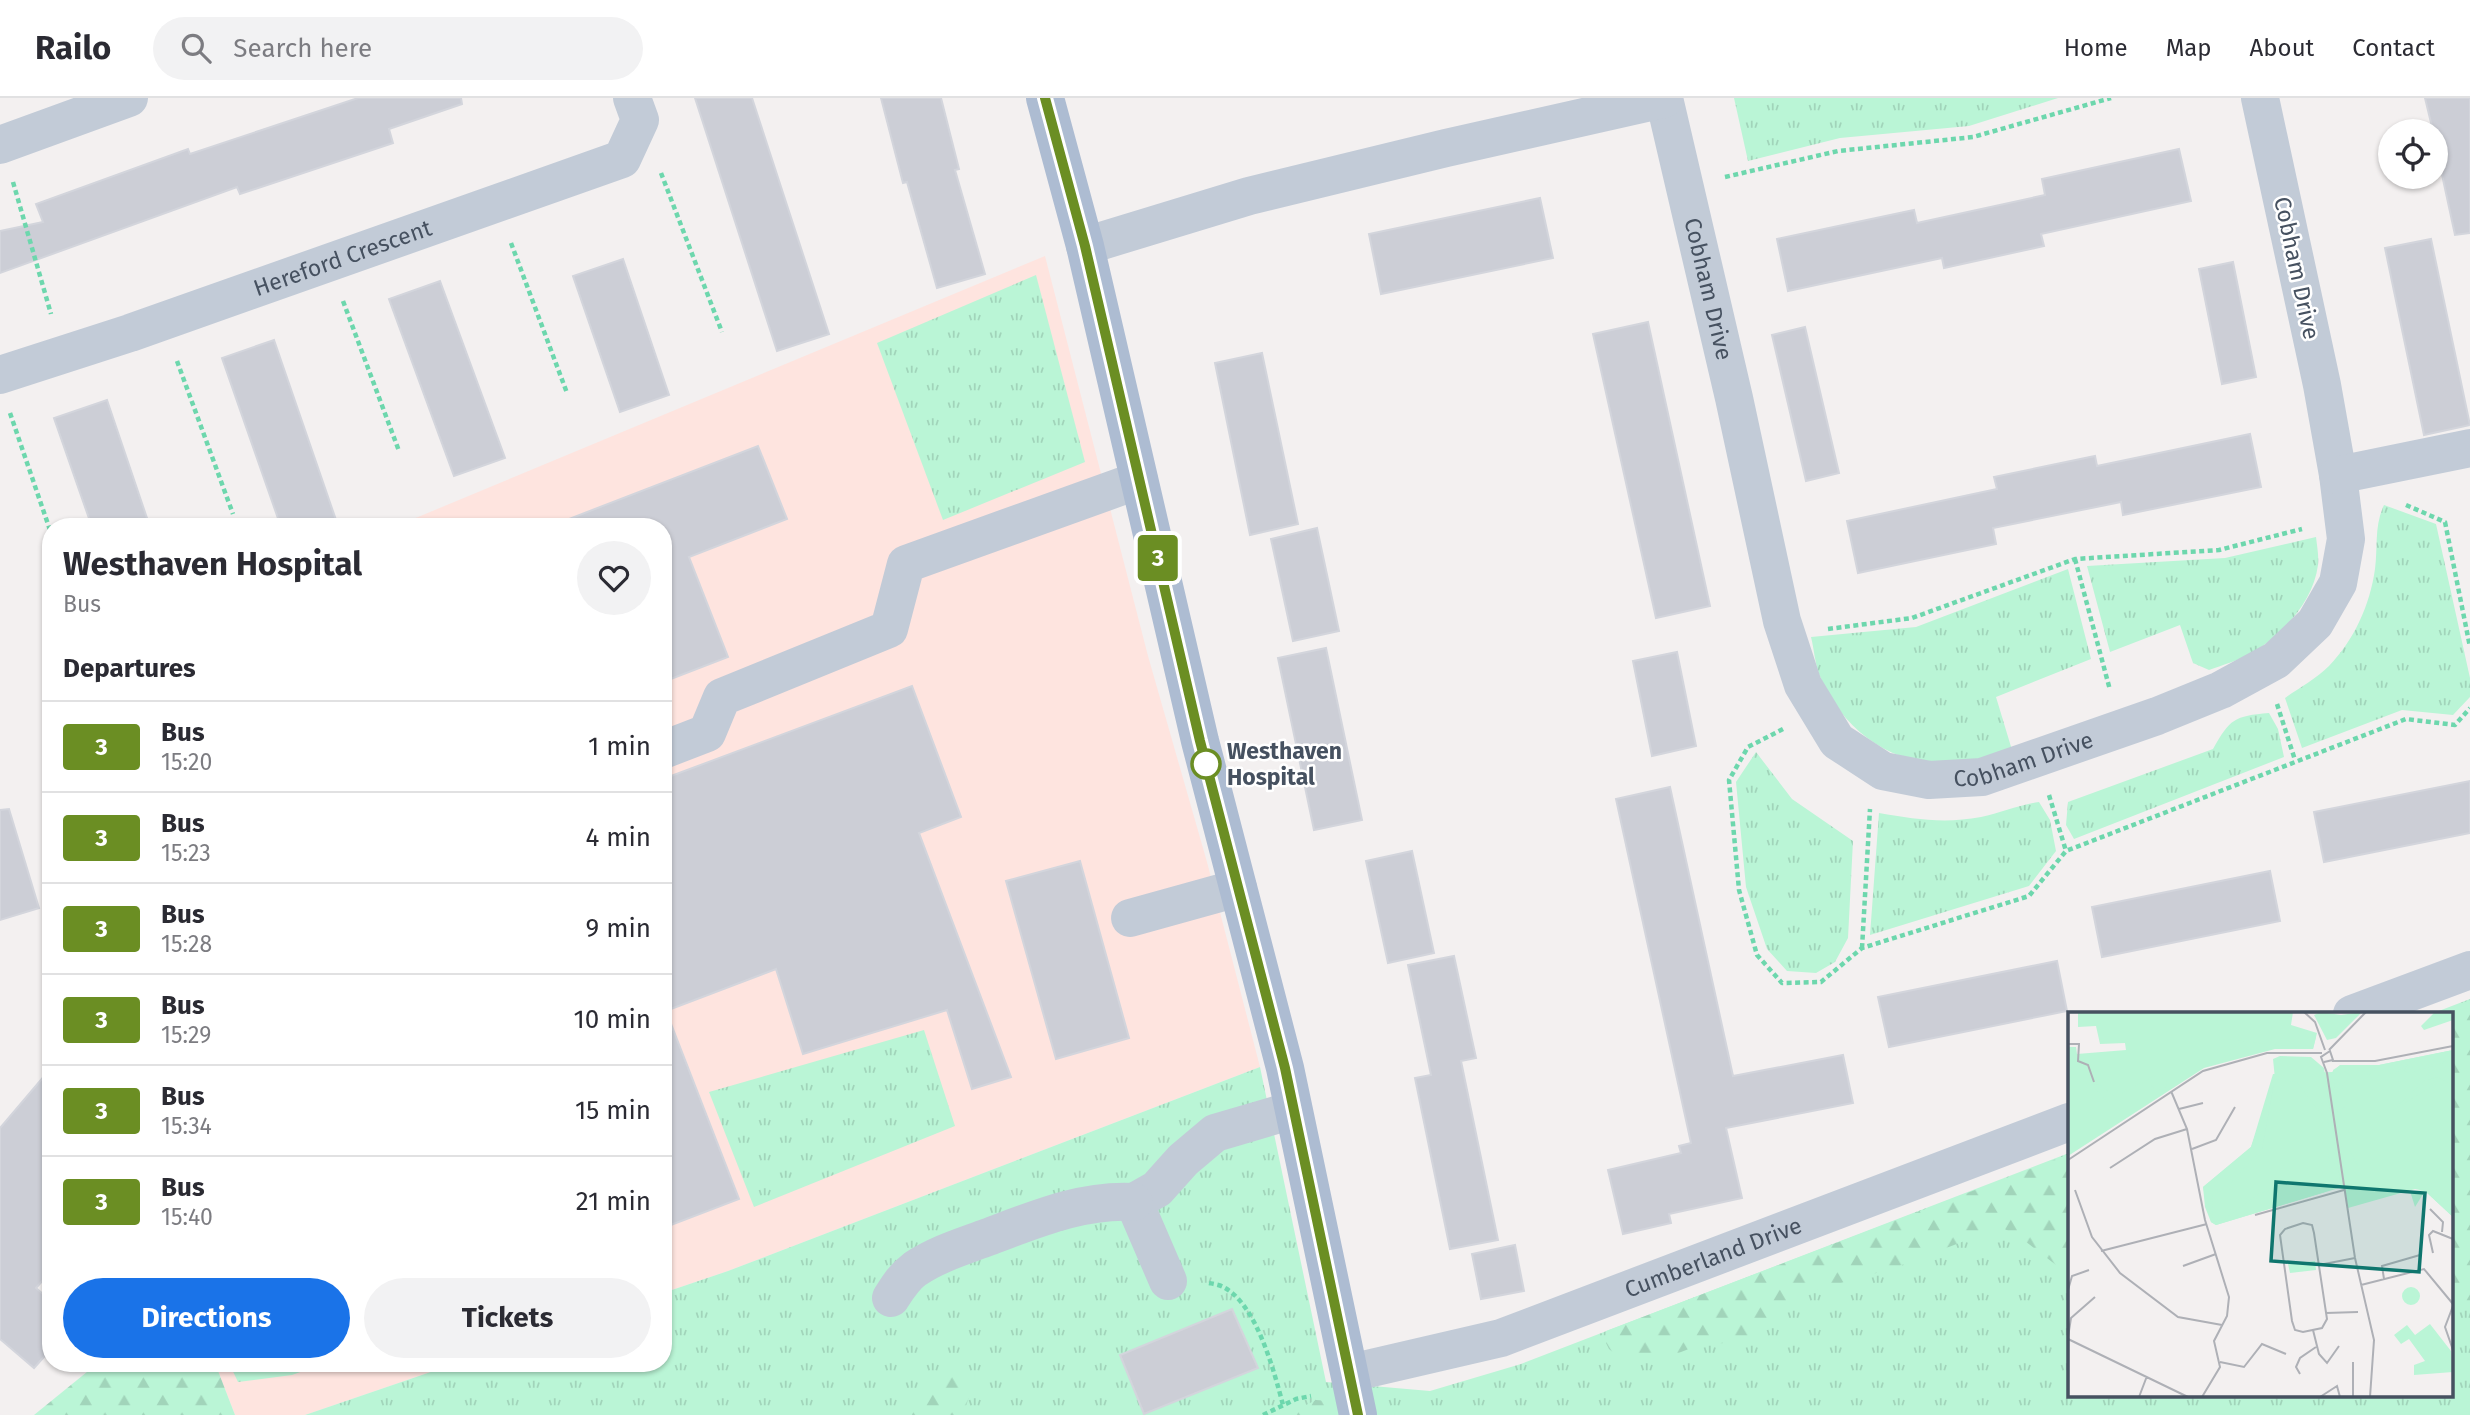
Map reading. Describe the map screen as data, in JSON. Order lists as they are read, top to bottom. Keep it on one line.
{"streets":{"street":["Hereford Crescent","Cobham Drive","Cumberland Drive"]},"places":["Westhaven Hospital"],"lines":["bus line 3"],"page":{"header":"Railo","search":"Search here","nav":["Home","Map","About","Contact"],"on_map":"3","heading":[["Westhaven Hospital","Bus"],"Departures"],"list":[{"mark":"3","name":"Bus","note":"15:20","value":"1 min"},{"mark":"3","name":"Bus","note":"15:23","value":"4 min"},{"mark":"3","name":"Bus","note":"15:28","value":"9 min"},{"mark":"3","name":"Bus","note":"15:29","value":"10 min"},{"mark":"3","name":"Bus","note":"15:34","value":"15 min"},{"mark":"3","name":"Bus","note":"15:40","value":"21 min"}],"buttons":["Directions","Tickets"]}}
